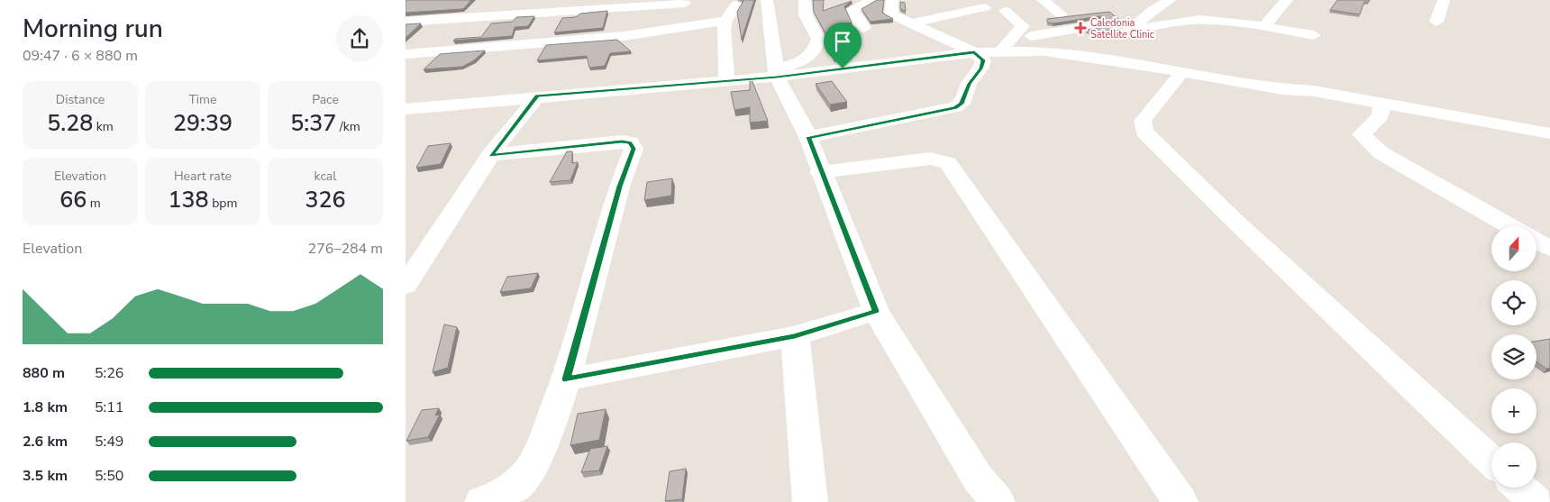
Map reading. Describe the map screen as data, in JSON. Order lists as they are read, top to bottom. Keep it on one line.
{"places":{"health":["Caledonia Satellite Clinic"]},"north":"top","page":{"heading":["Morning run","09:47 · 6 × 880 m"],"stats":[["Distance","5.28 km"],["Time","29:39"],["Pace","5:37 /km"],["Elevation","66 m"],["Heart rate","138 bpm"],["kcal","326"]],"map_buttons":["+","−"],"chart":["Elevation","276–284 m"],"list":[{"name":"880 m","note":"5:26"},{"name":"1.8 km","note":"5:11"},{"name":"2.6 km","note":"5:49"},{"name":"3.5 km","note":"5:50"}]}}
